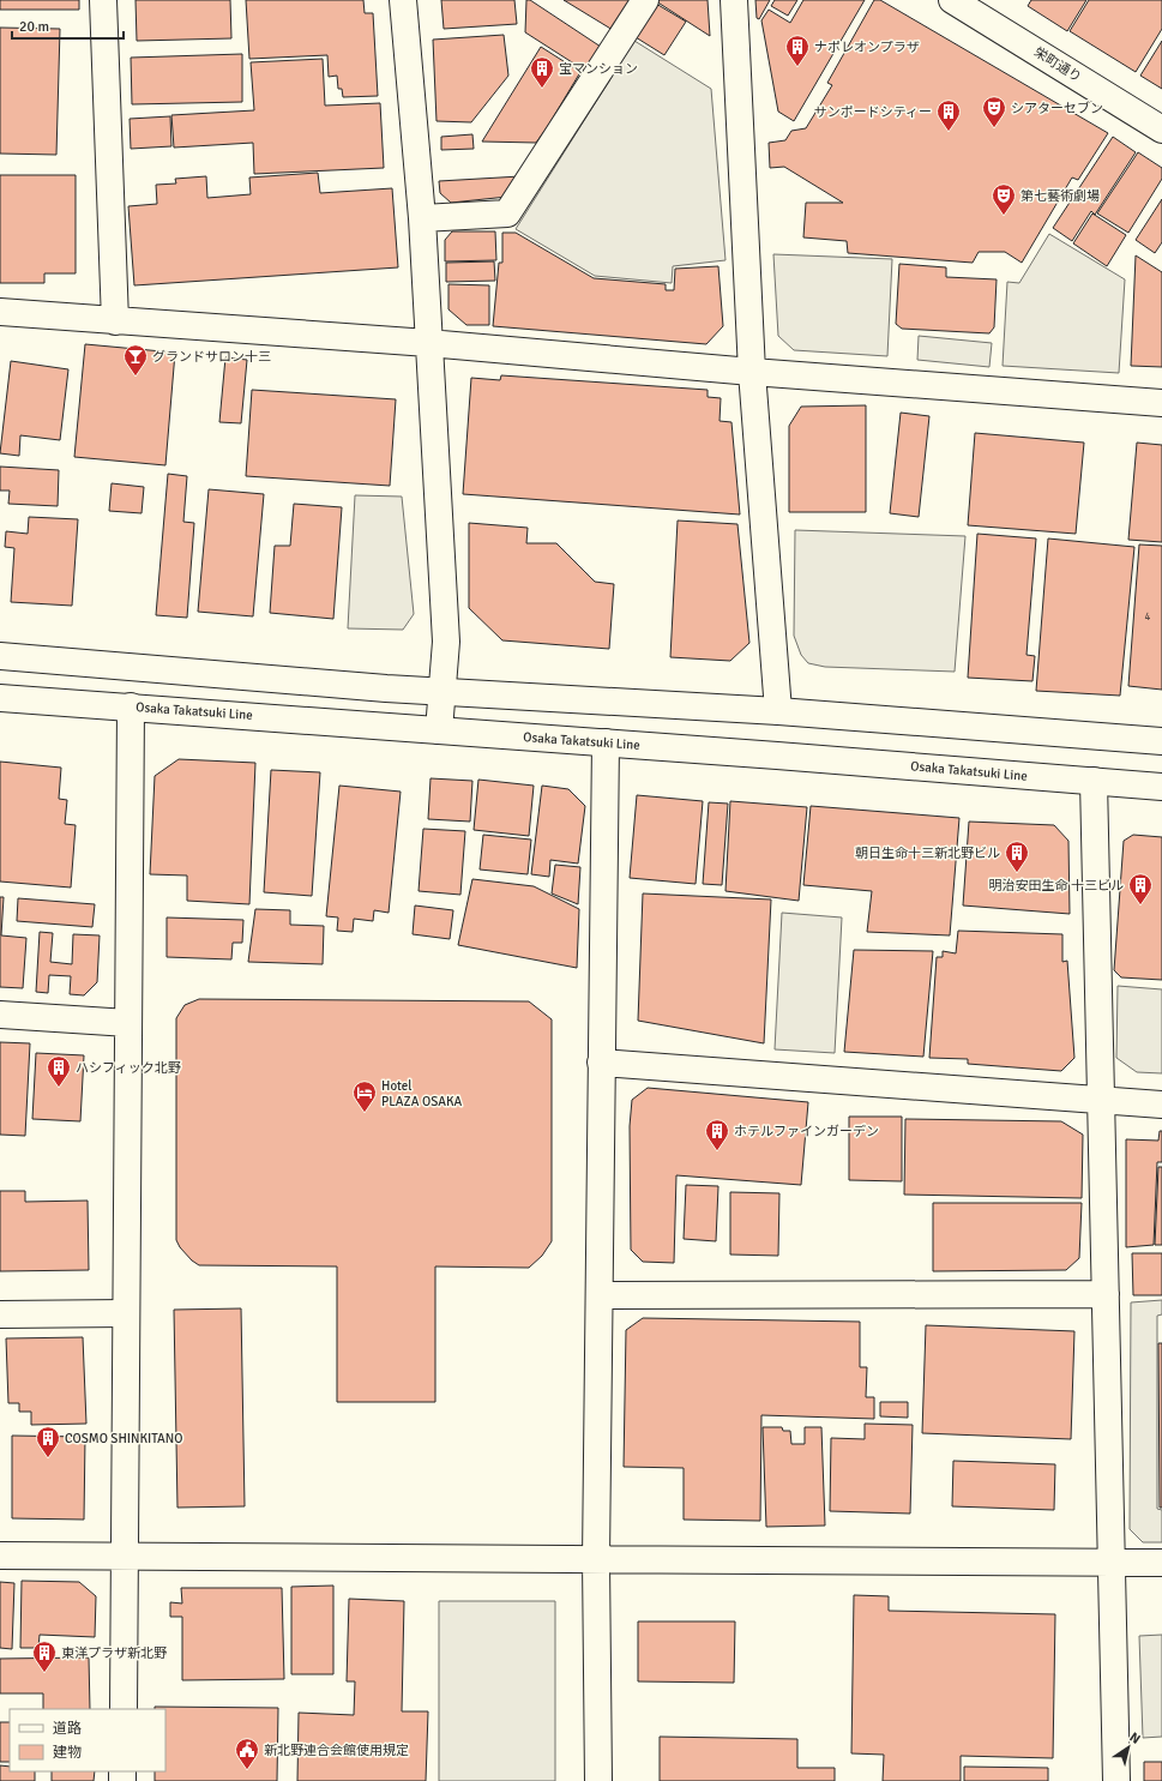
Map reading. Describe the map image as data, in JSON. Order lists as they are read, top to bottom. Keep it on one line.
{"streets":{"street":["栄町通り","Osaka Takatsuki Line"]},"places":{"building":["ナポレオンプラザ","宝マンション","サンポードシティー","朝日生命十三新北野ビル","明治安田生命 十三ビル","ハシフィック北野","ホテルファインガーデン","COSMO SHINKITANO","東洋プラザ新北野"],"theatre":["シアターセブン","第七藝術劇場"],"bar":["グランドサロン十三"],"hotel":["Hotel PLAZA OSAKA"],"public building":["新北野連合会館使用規定"]},"house_numbers":["4"],"legend":["道路","建物"],"scale_bar":"20 m","north":"top right"}
